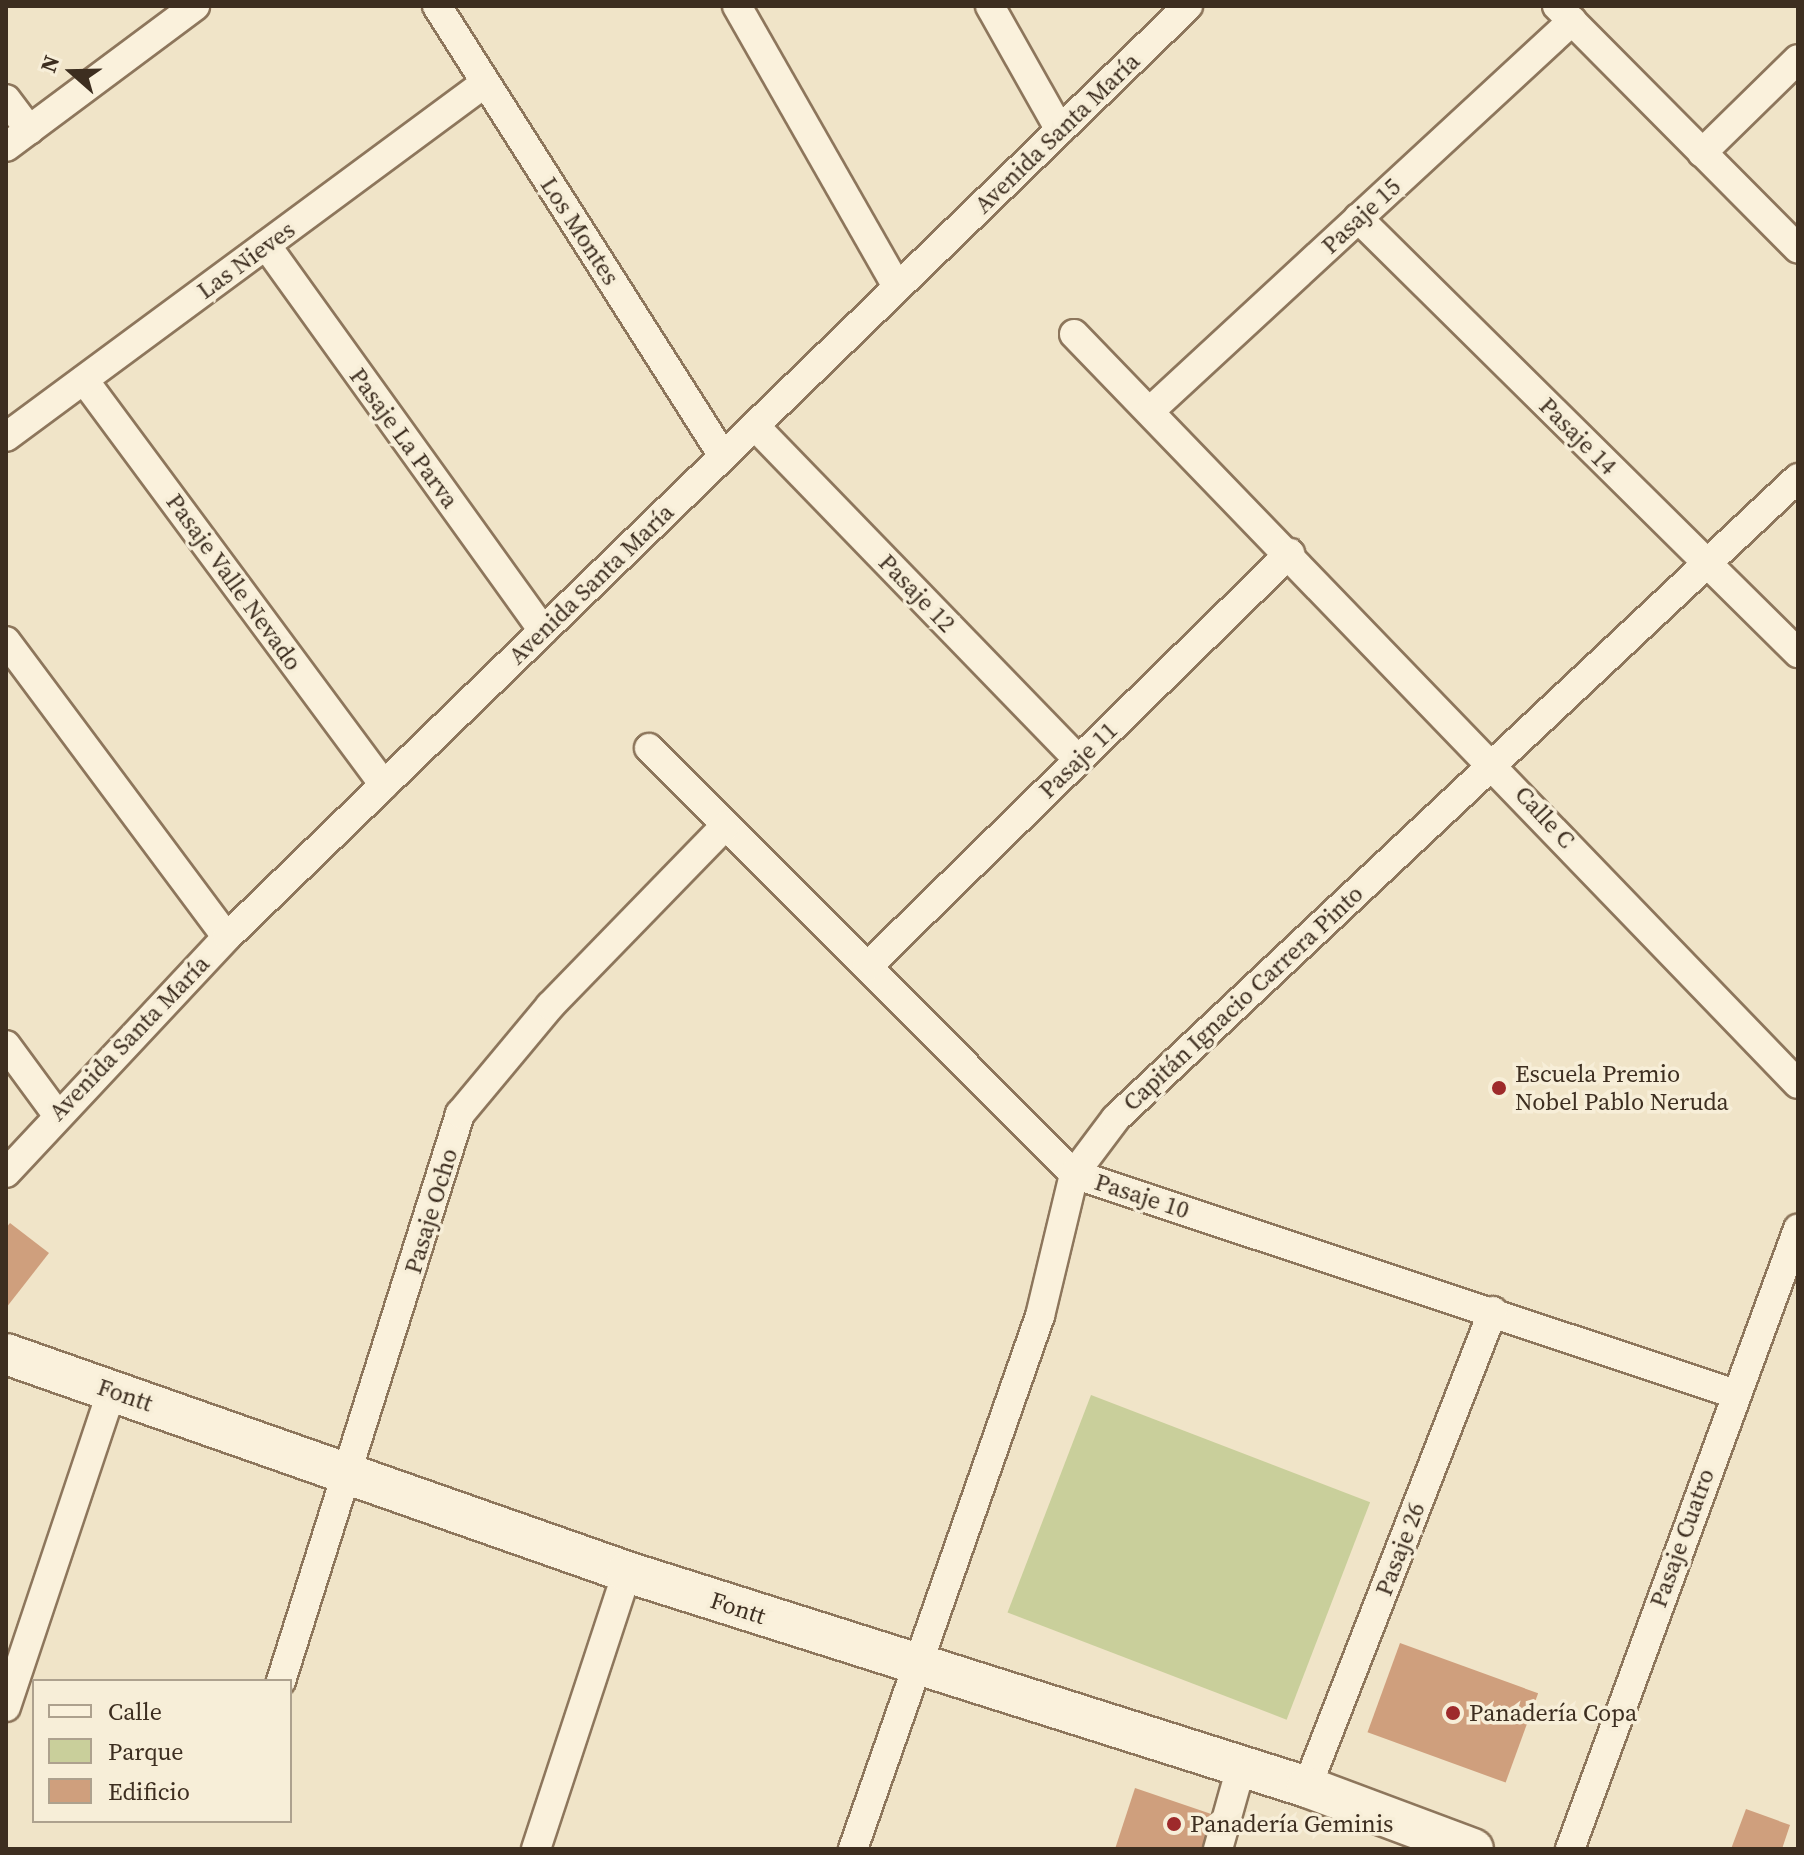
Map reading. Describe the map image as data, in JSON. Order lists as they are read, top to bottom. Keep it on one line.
{"streets":{"main road":["Fontt"],"street":["Avenida Santa María","Pasaje 15","Los Montes","Las Nieves","Pasaje 14","Pasaje La Parva","Pasaje Valle Nevado","Pasaje 12","Pasaje 11","Calle C","Capitán Ignacio Carrera Pinto","Pasaje 10","Pasaje Ocho","Pasaje Cuatro","Pasaje 26"]},"crossings":[["Avenida Santa María","Los Montes"],["Avenida Santa María","Pasaje La Parva"],["Avenida Santa María","Pasaje Valle Nevado"],["Avenida Santa María","Pasaje 12"],["Pasaje 15","Pasaje 14"],["Pasaje 15","Calle C"],["Los Montes","Las Nieves"],["Las Nieves","Pasaje La Parva"],["Las Nieves","Pasaje Valle Nevado"],["Pasaje 14","Capitán Ignacio Carrera Pinto"],["Pasaje 12","Pasaje 11"],["Pasaje 11","Calle C"],["Pasaje 11","Pasaje 10"],["Calle C","Capitán Ignacio Carrera Pinto"],["Capitán Ignacio Carrera Pinto","Pasaje 10"],["Capitán Ignacio Carrera Pinto","Fontt"],["Pasaje 10","Pasaje Ocho"],["Pasaje 10","Pasaje Cuatro"],["Pasaje 10","Pasaje 26"],["Pasaje Ocho","Fontt"],["Fontt","Pasaje 26"]],"places":["Escuela Premio Nobel Pablo Neruda","Panadería Copa","Panadería Geminis"],"legend":["Calle","Parque","Edificio"],"north":"left"}
